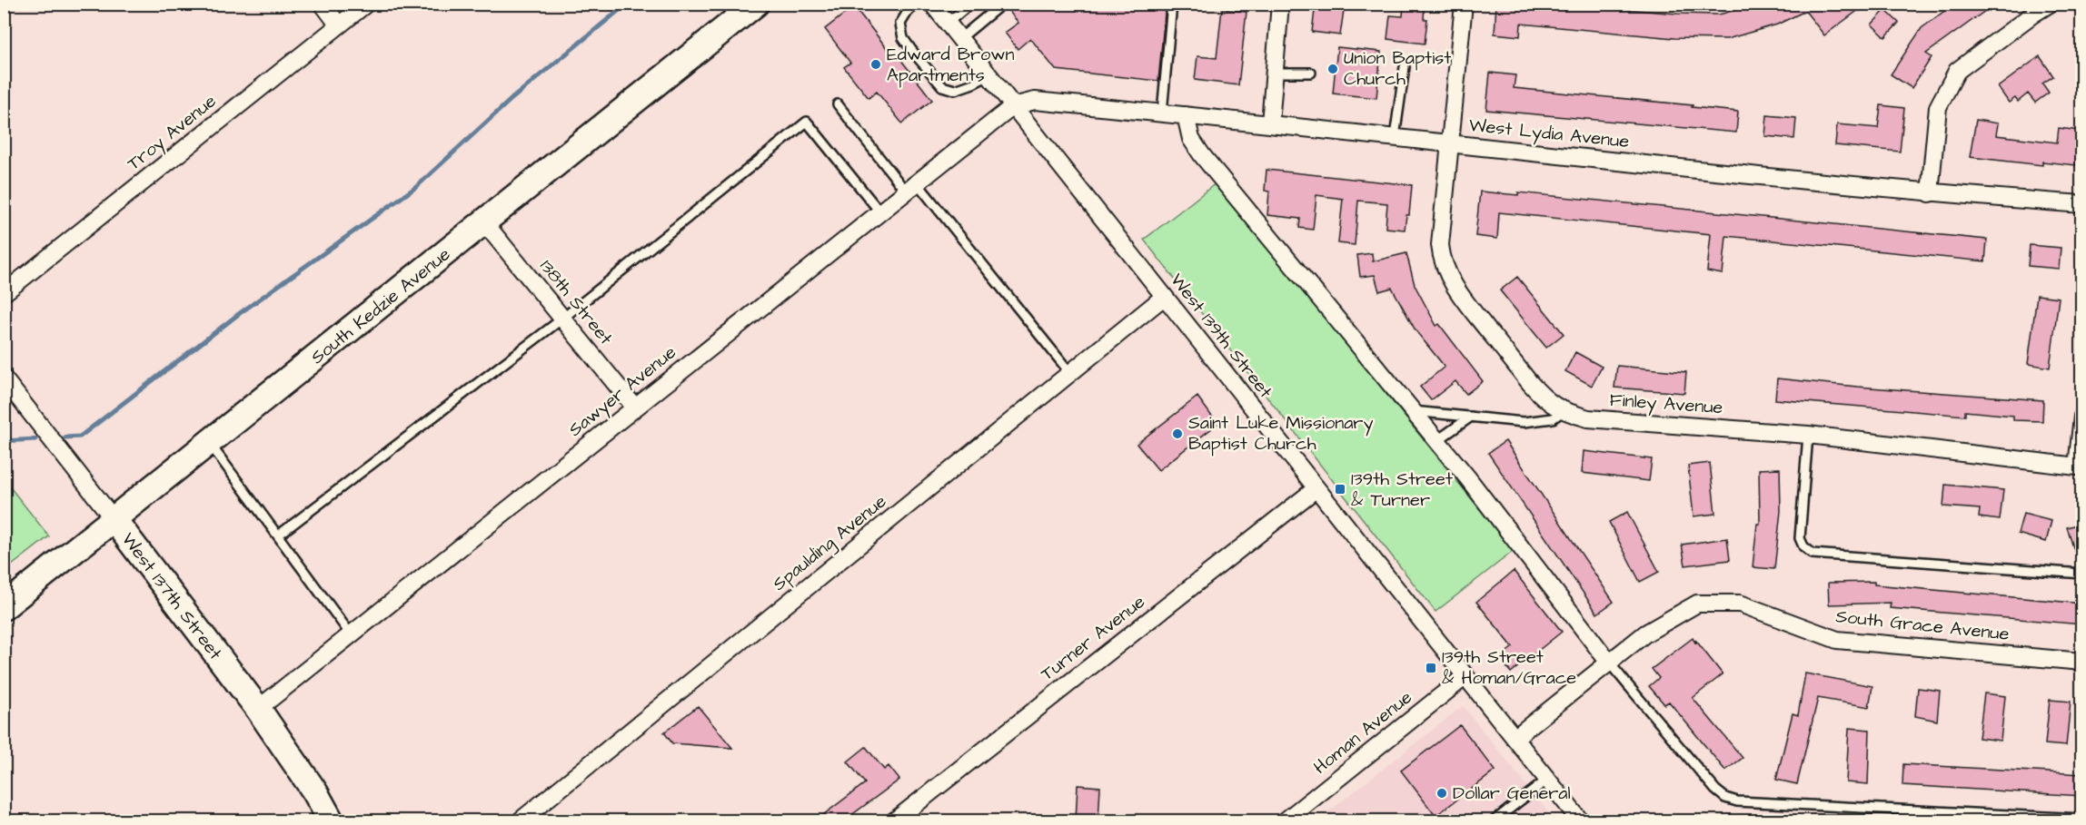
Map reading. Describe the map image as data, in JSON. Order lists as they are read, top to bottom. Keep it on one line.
{"streets":{"main road":["South Kedzie Avenue","West 137th Street"],"street":["Troy Avenue","West Lydia Avenue","138th Street","West 139th Street","Sawyer Avenue","Finley Avenue","Spaulding Avenue","South Grace Avenue","Turner Avenue","Homan Avenue"]},"crossings":[["West Lydia Avenue","West 139th Street"],["West Lydia Avenue","Sawyer Avenue"],["West Lydia Avenue","Finley Avenue"],["138th Street","South Kedzie Avenue"],["138th Street","Sawyer Avenue"],["South Kedzie Avenue","West 137th Street"],["West 139th Street","Sawyer Avenue"],["West 139th Street","Spaulding Avenue"],["West 139th Street","South Grace Avenue"],["West 139th Street","Turner Avenue"],["West 139th Street","Homan Avenue"],["Sawyer Avenue","West 137th Street"]],"places":{"other":["Edward Brown Apartments","Union Baptist Church","Saint Luke Missionary Baptist Church","Dollar General"],"transit":["139th Street & Turner","139th Street & Homan/Grace"]}}
